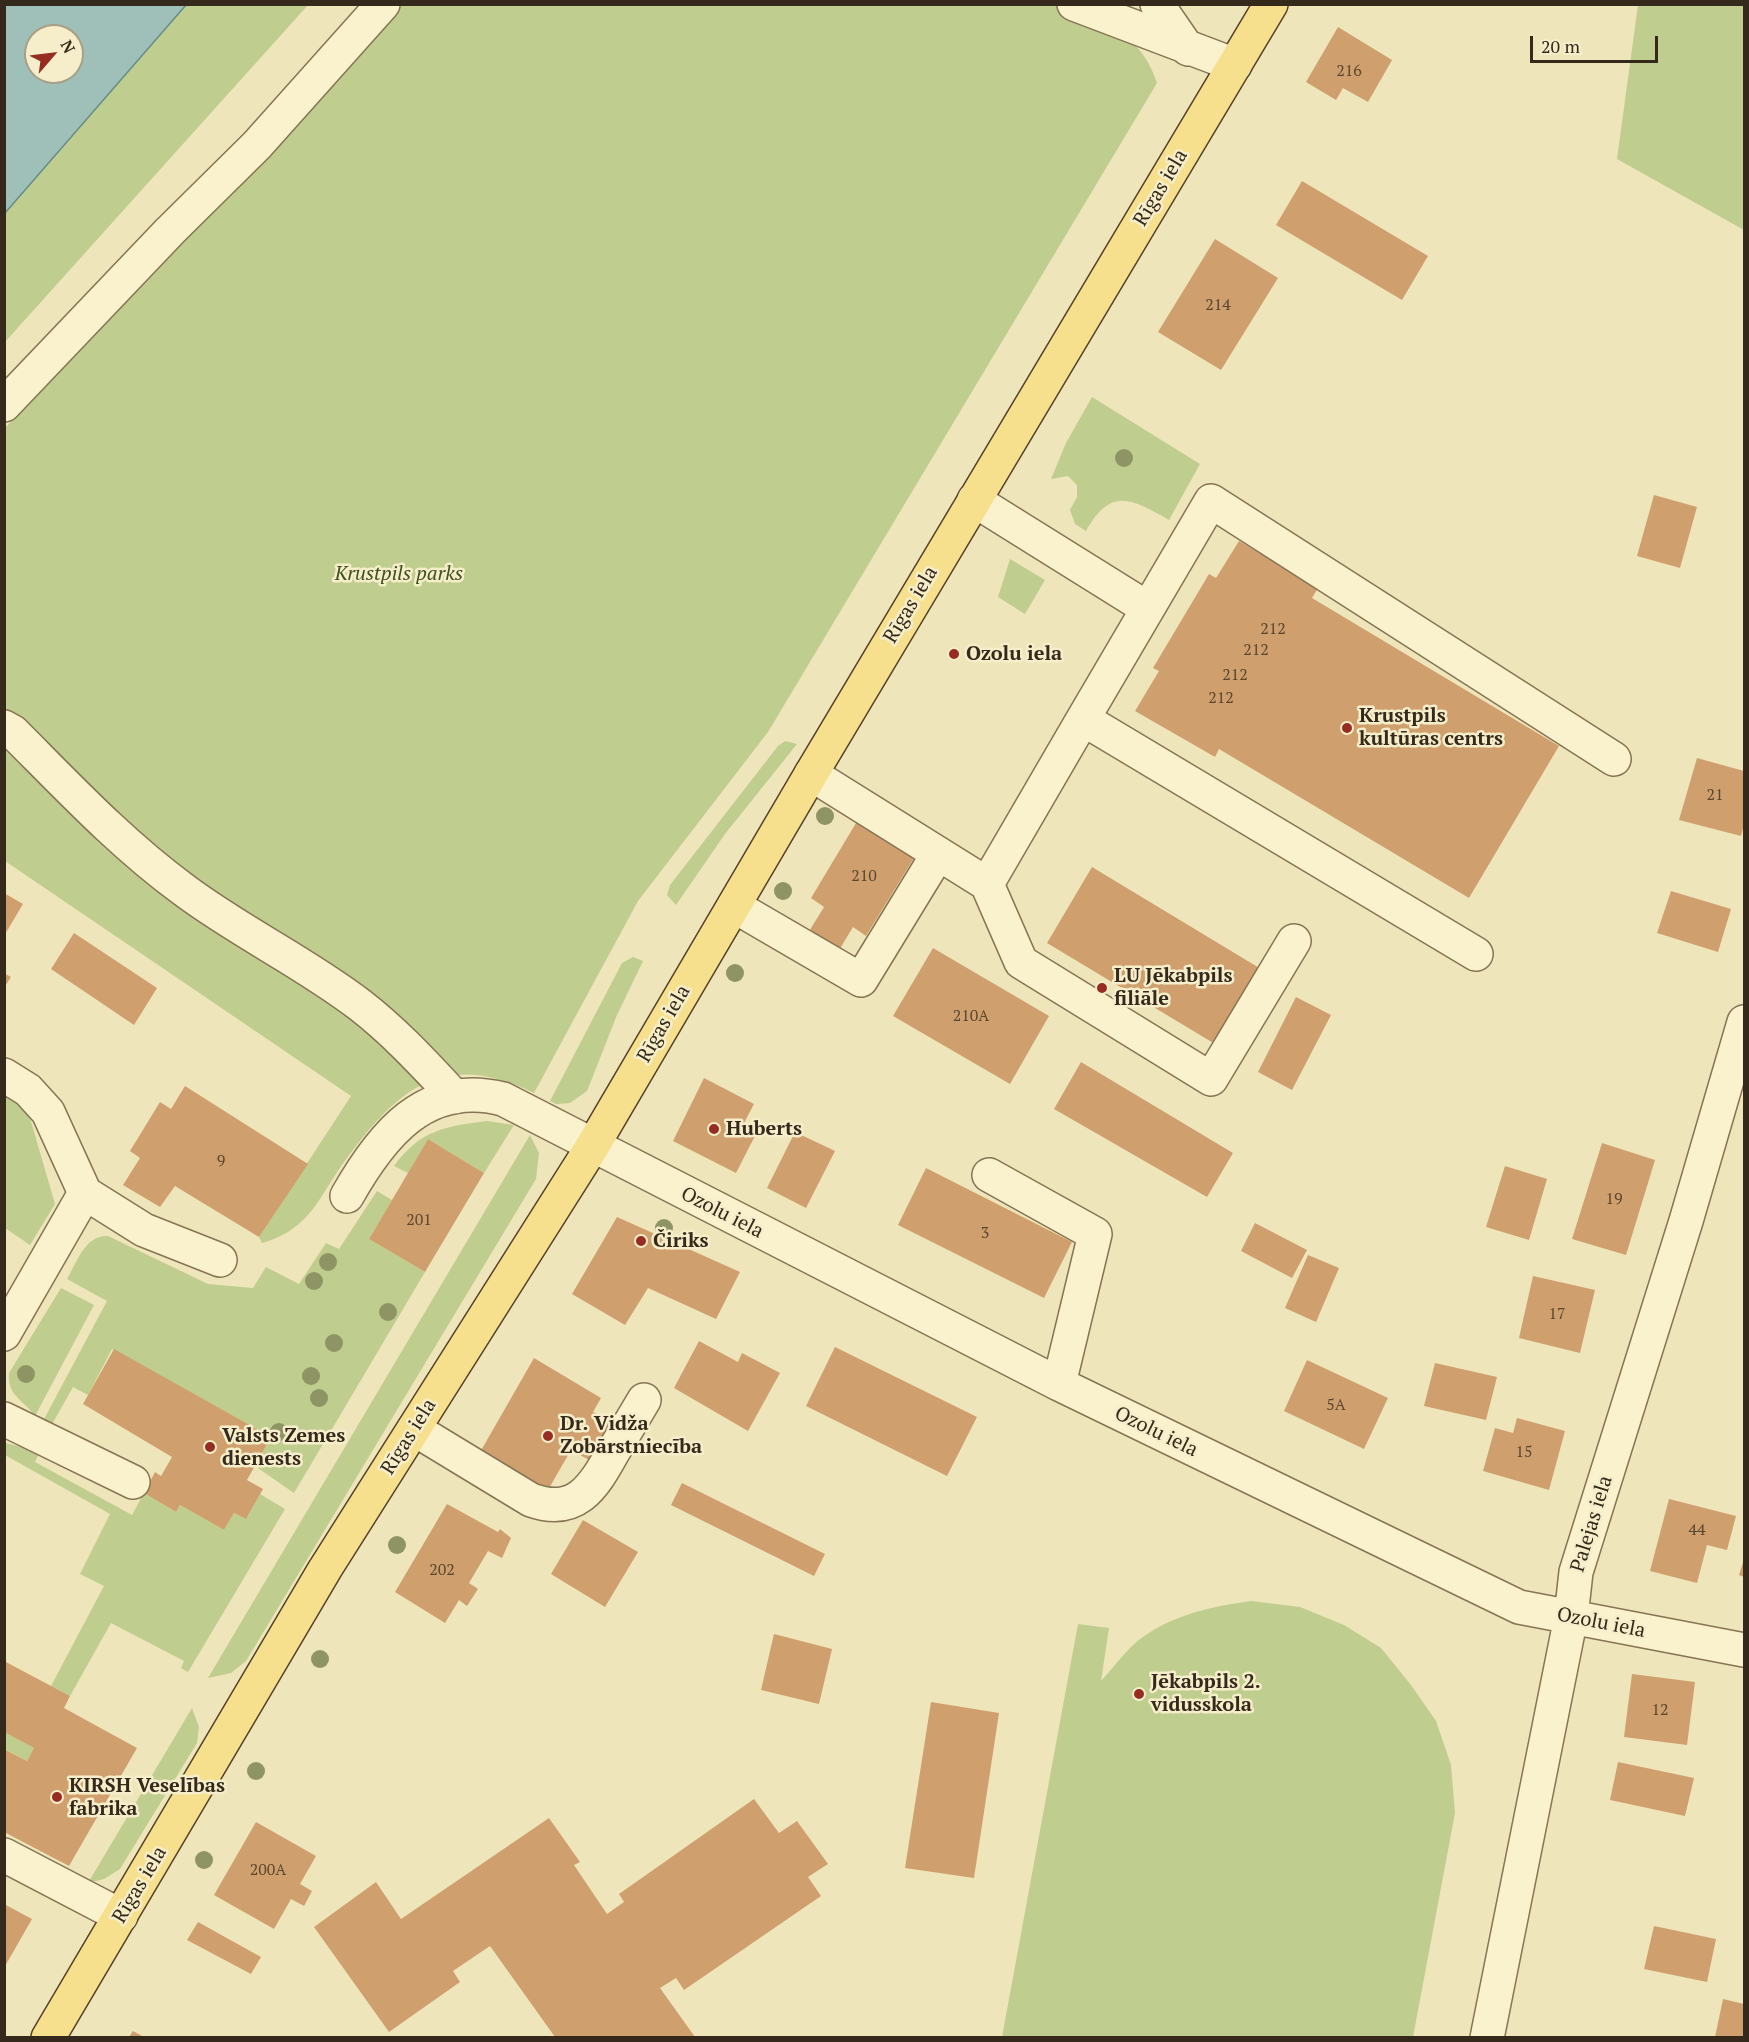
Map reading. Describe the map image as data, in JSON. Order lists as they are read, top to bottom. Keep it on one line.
{"streets":{"main road":["Rīgas iela"],"street":["Ozolu iela","Palejas iela"]},"crossings":[["Rīgas iela","Ozolu iela"],["Ozolu iela","Palejas iela"]],"parks":["Krustpils parks"],"places":["Ozolu iela","Krustpils kultūras centrs","LU Jēkabpils filiāle","Huberts","Čiriks","Dr. Vidža Zobārstniecība","Valsts Zemes dienests","Jēkabpils 2. vidusskola","KIRSH Veselības fabrika"],"house_numbers":["216","214","212","212","212","212","21","210","210A","9","19","201","3","17","5A","15","44","202","12","200A"],"scale_bar":"20 m","north":"top right"}
